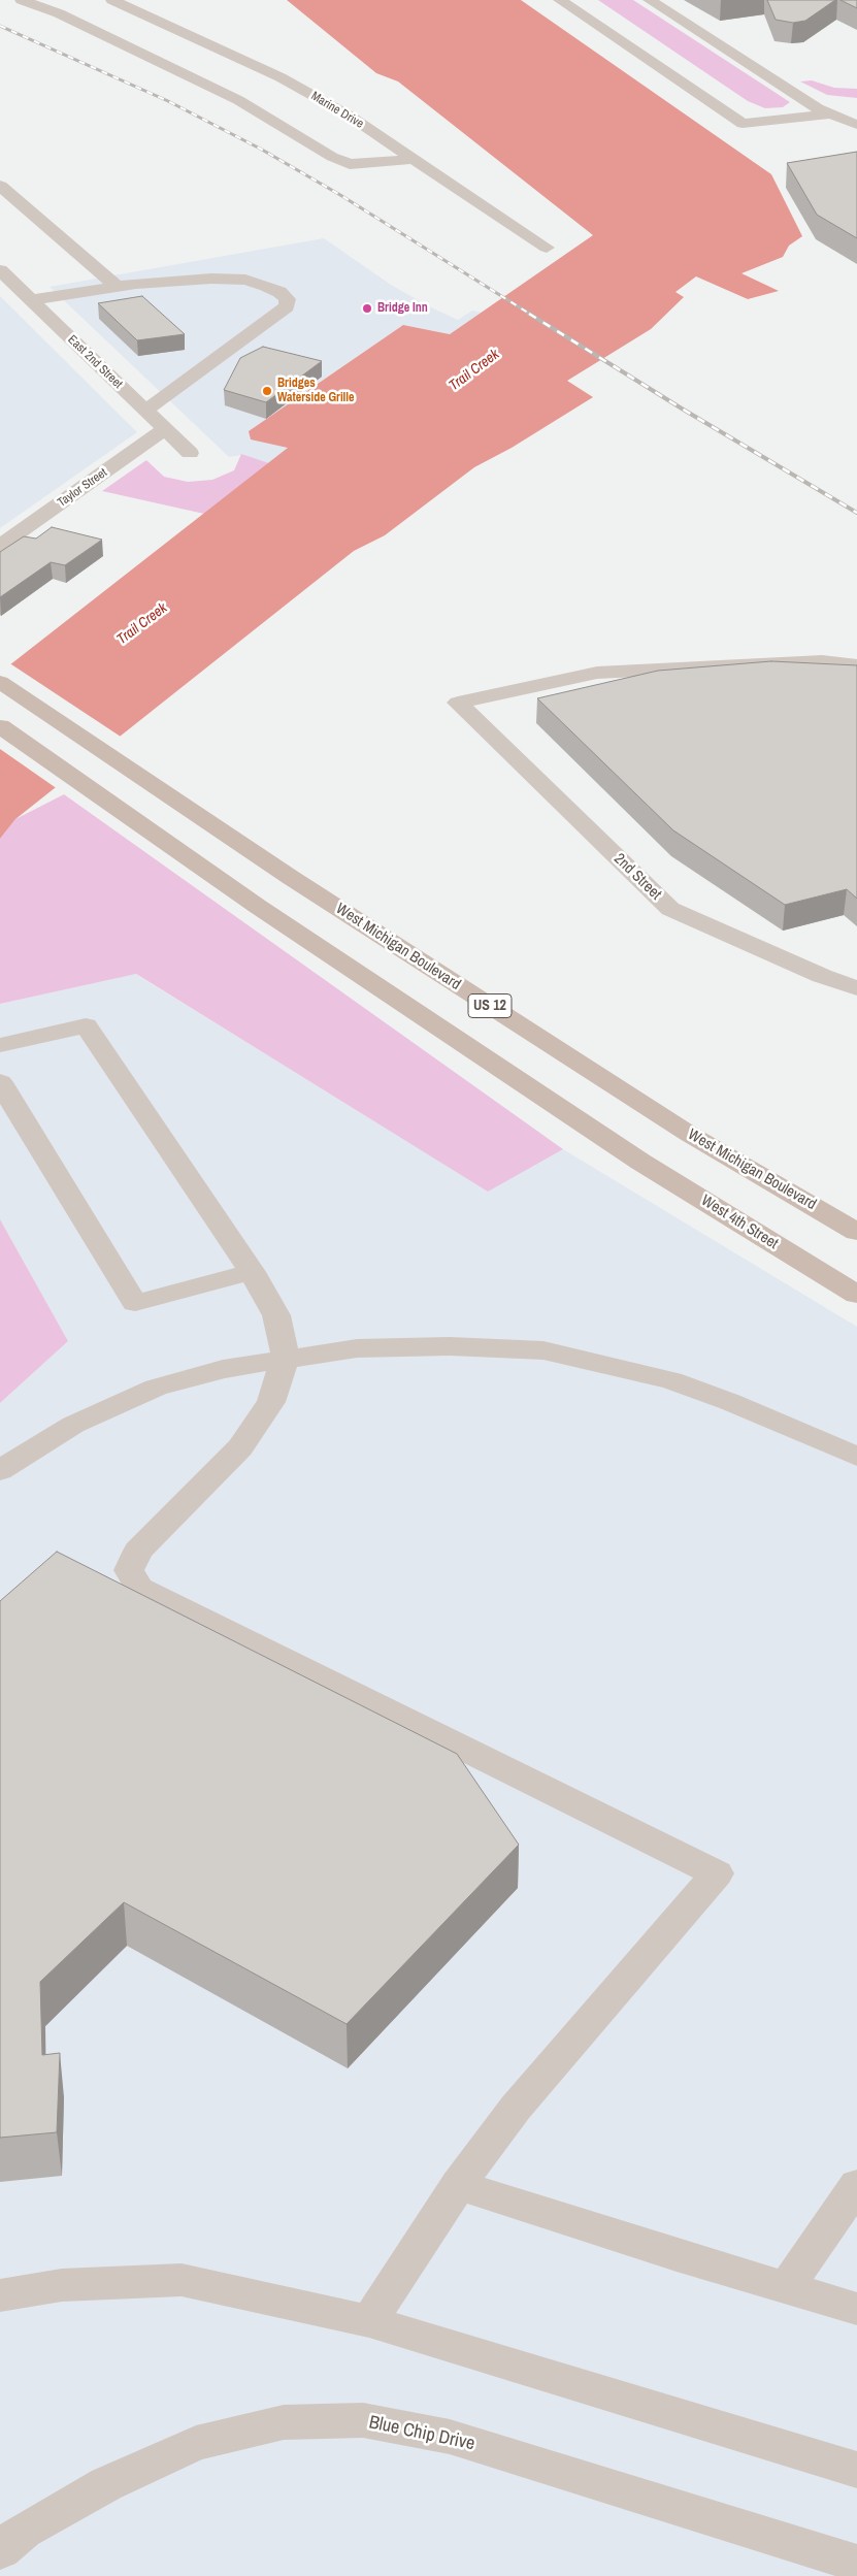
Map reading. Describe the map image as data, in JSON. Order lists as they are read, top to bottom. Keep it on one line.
{"streets":{"main road":["West Michigan Boulevard","US 12","West 4th Street"],"street":["Marine Drive","East 2nd Street","Taylor Street","2nd Street","Blue Chip Drive"]},"crossings":[["East 2nd Street","Taylor Street"]],"water":["Trail Creek"],"places":["Bridge Inn","Bridges Waterside Grille"]}
